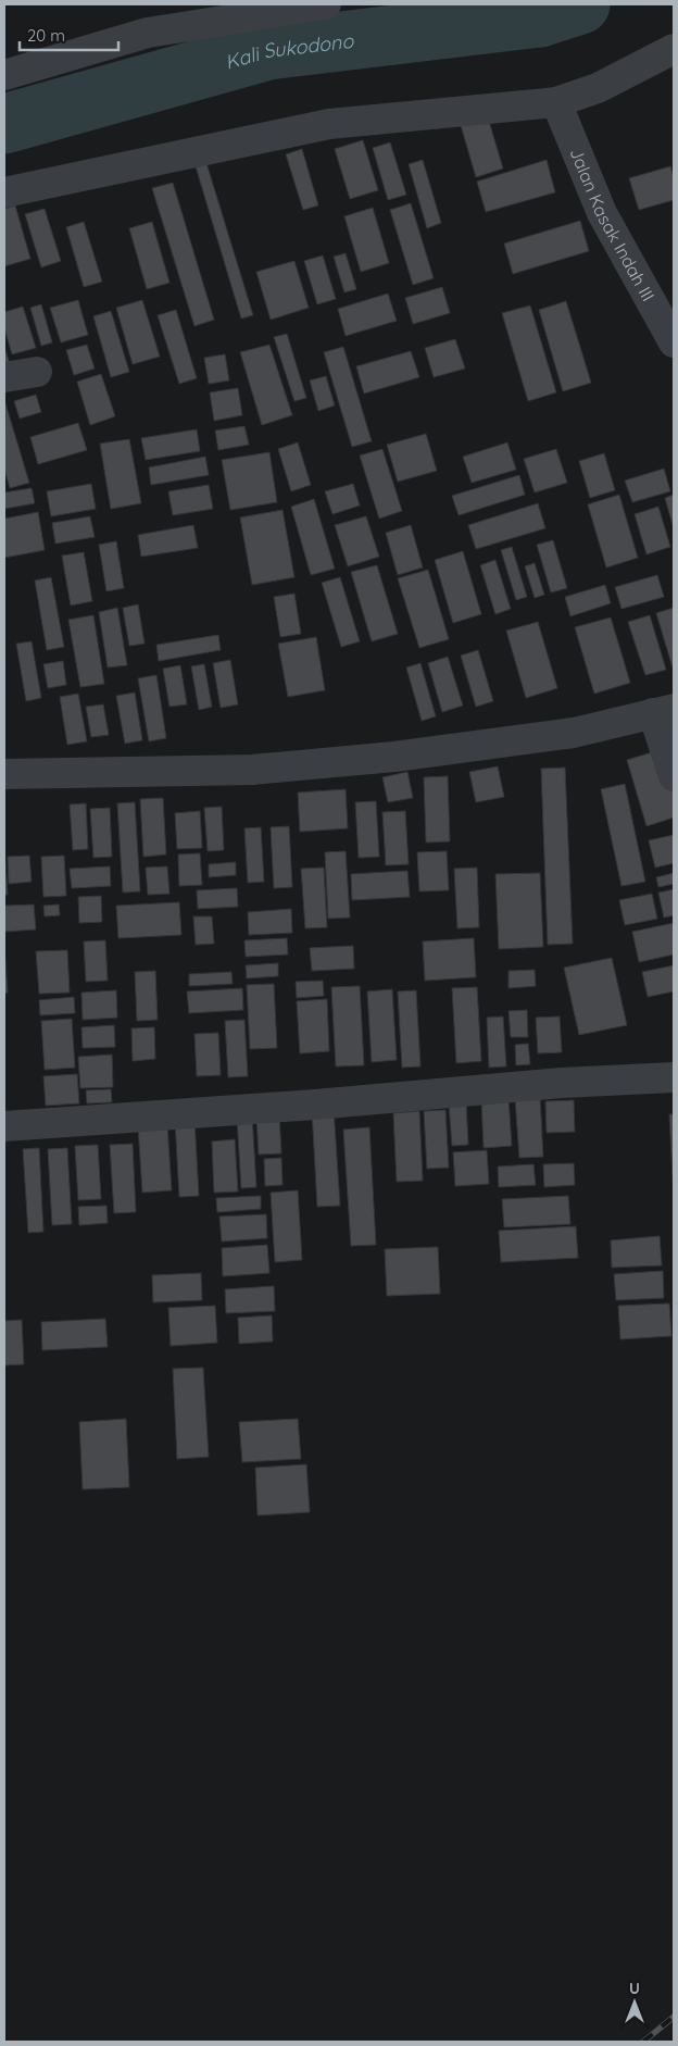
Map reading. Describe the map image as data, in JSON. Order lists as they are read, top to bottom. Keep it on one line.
{"streets":{"street":["Jalan Kasak Indah III"]},"water":["Kali Sukodono"],"scale_bar":"20 m","north":"top"}
